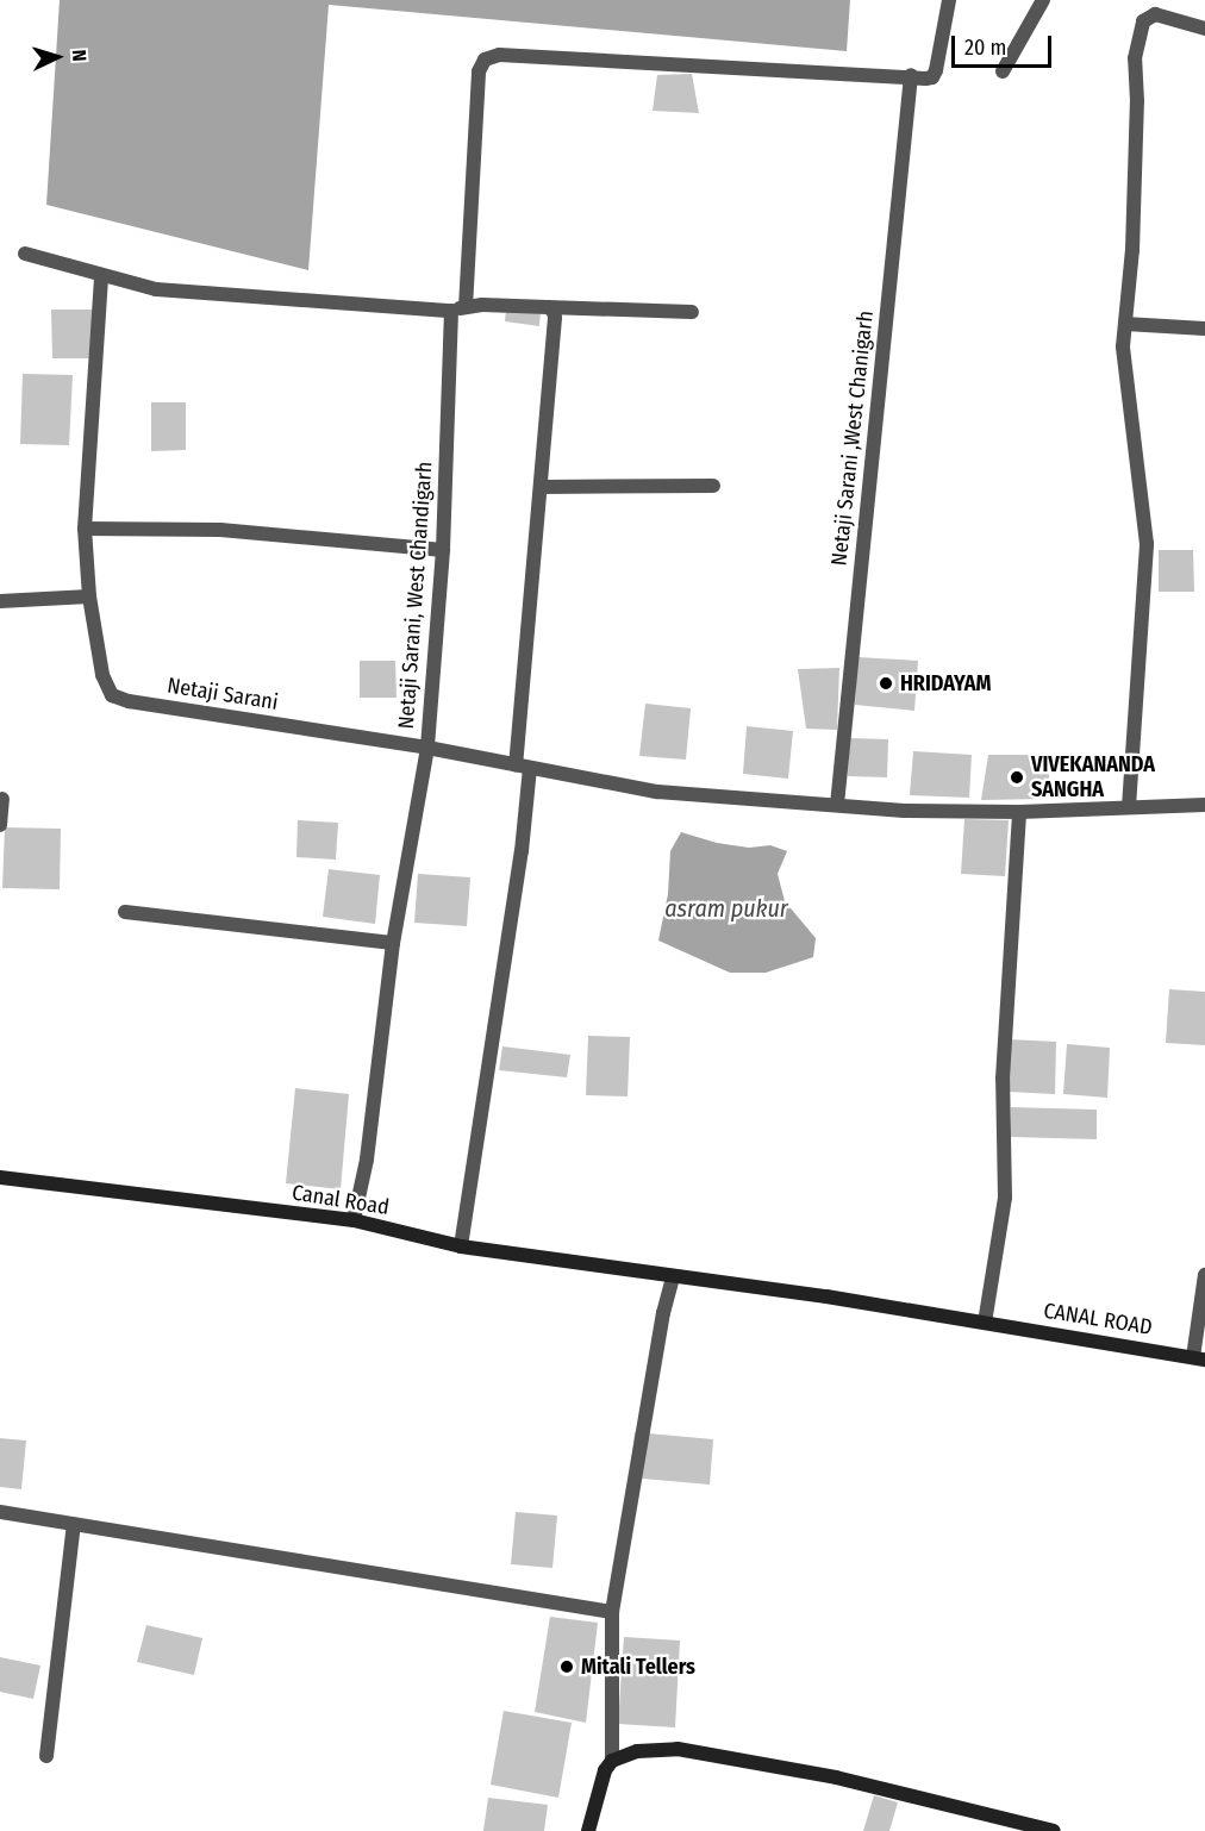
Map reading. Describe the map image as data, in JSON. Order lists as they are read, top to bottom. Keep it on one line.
{"streets":{"street":["Netaji Sarani ,West Chanigarh","Netaji Sarani, West Chandigarh","Netaji Sarani","Canal Road","CANAL ROAD"]},"crossings":[["Netaji Sarani ,West Chanigarh","Netaji Sarani, West Chandigarh"],["Netaji Sarani, West Chandigarh","Netaji Sarani"],["Canal Road","CANAL ROAD"]],"water":["asram pukur"],"places":["HRIDAYAM","VIVEKANANDA SANGHA","Mitali Tellers"],"scale_bar":"20 m","north":"right"}
